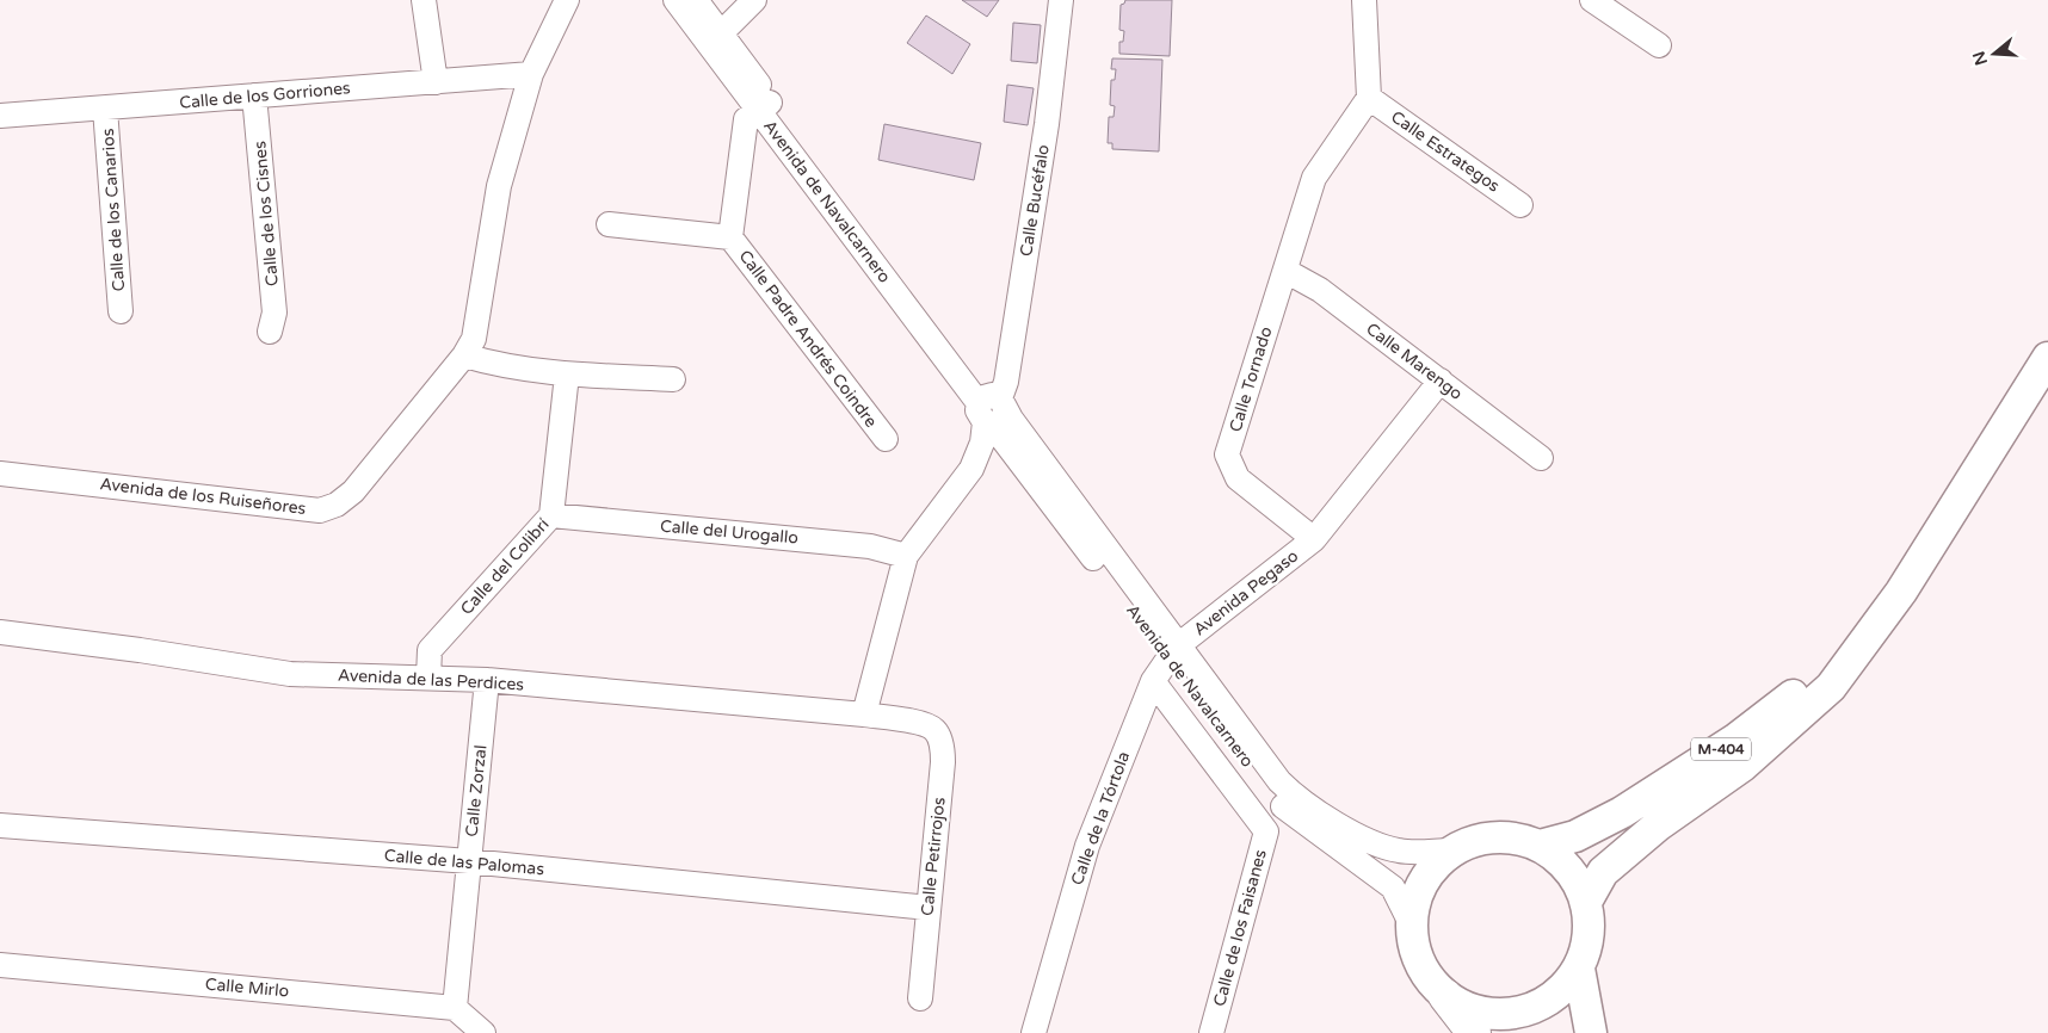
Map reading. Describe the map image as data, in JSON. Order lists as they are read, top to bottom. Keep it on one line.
{"streets":{"main road":["M-404"],"street":["Calle de los Gorriones","Calle Estrategos","Calle Bucéfalo","Avenida de Navalcarnero","Calle de los Canarios","Calle de los Cisnes","Calle Padre Andrés Coindre","Calle Marengo","Calle Tornado","Avenida de los Ruiseñores","Calle del Urogallo","Calle del Colibrí","Avenida Pegaso","Avenida de las Perdices","Calle Zorzal","Calle de la Tórtola","Calle Petirrojos","Calle de las Palomas","Calle de los Faisanes","Calle Mirlo"]},"crossings":[["Calle de los Gorriones","Calle de los Canarios"],["Calle de los Gorriones","Calle de los Cisnes"],["Calle de los Gorriones","Avenida de los Ruiseñores"],["Calle Estrategos","Calle Tornado"],["Calle Bucéfalo","Avenida de Navalcarnero"],["Avenida de Navalcarnero","Calle Padre Andrés Coindre"],["Avenida de Navalcarnero","Avenida Pegaso"],["Avenida de Navalcarnero","M-404"],["Avenida de Navalcarnero","Calle de la Tórtola"],["Calle Marengo","Calle Tornado"],["Calle Tornado","Avenida Pegaso"],["Calle del Urogallo","Calle del Colibrí"],["Calle del Colibrí","Avenida de las Perdices"],["Avenida Pegaso","Calle de la Tórtola"],["Avenida de las Perdices","Calle Zorzal"],["Avenida de las Perdices","Calle Petirrojos"],["Calle Zorzal","Calle de las Palomas"],["Calle Zorzal","Calle Mirlo"],["Calle de la Tórtola","Calle de los Faisanes"],["Calle Petirrojos","Calle de las Palomas"]],"north":"left"}
